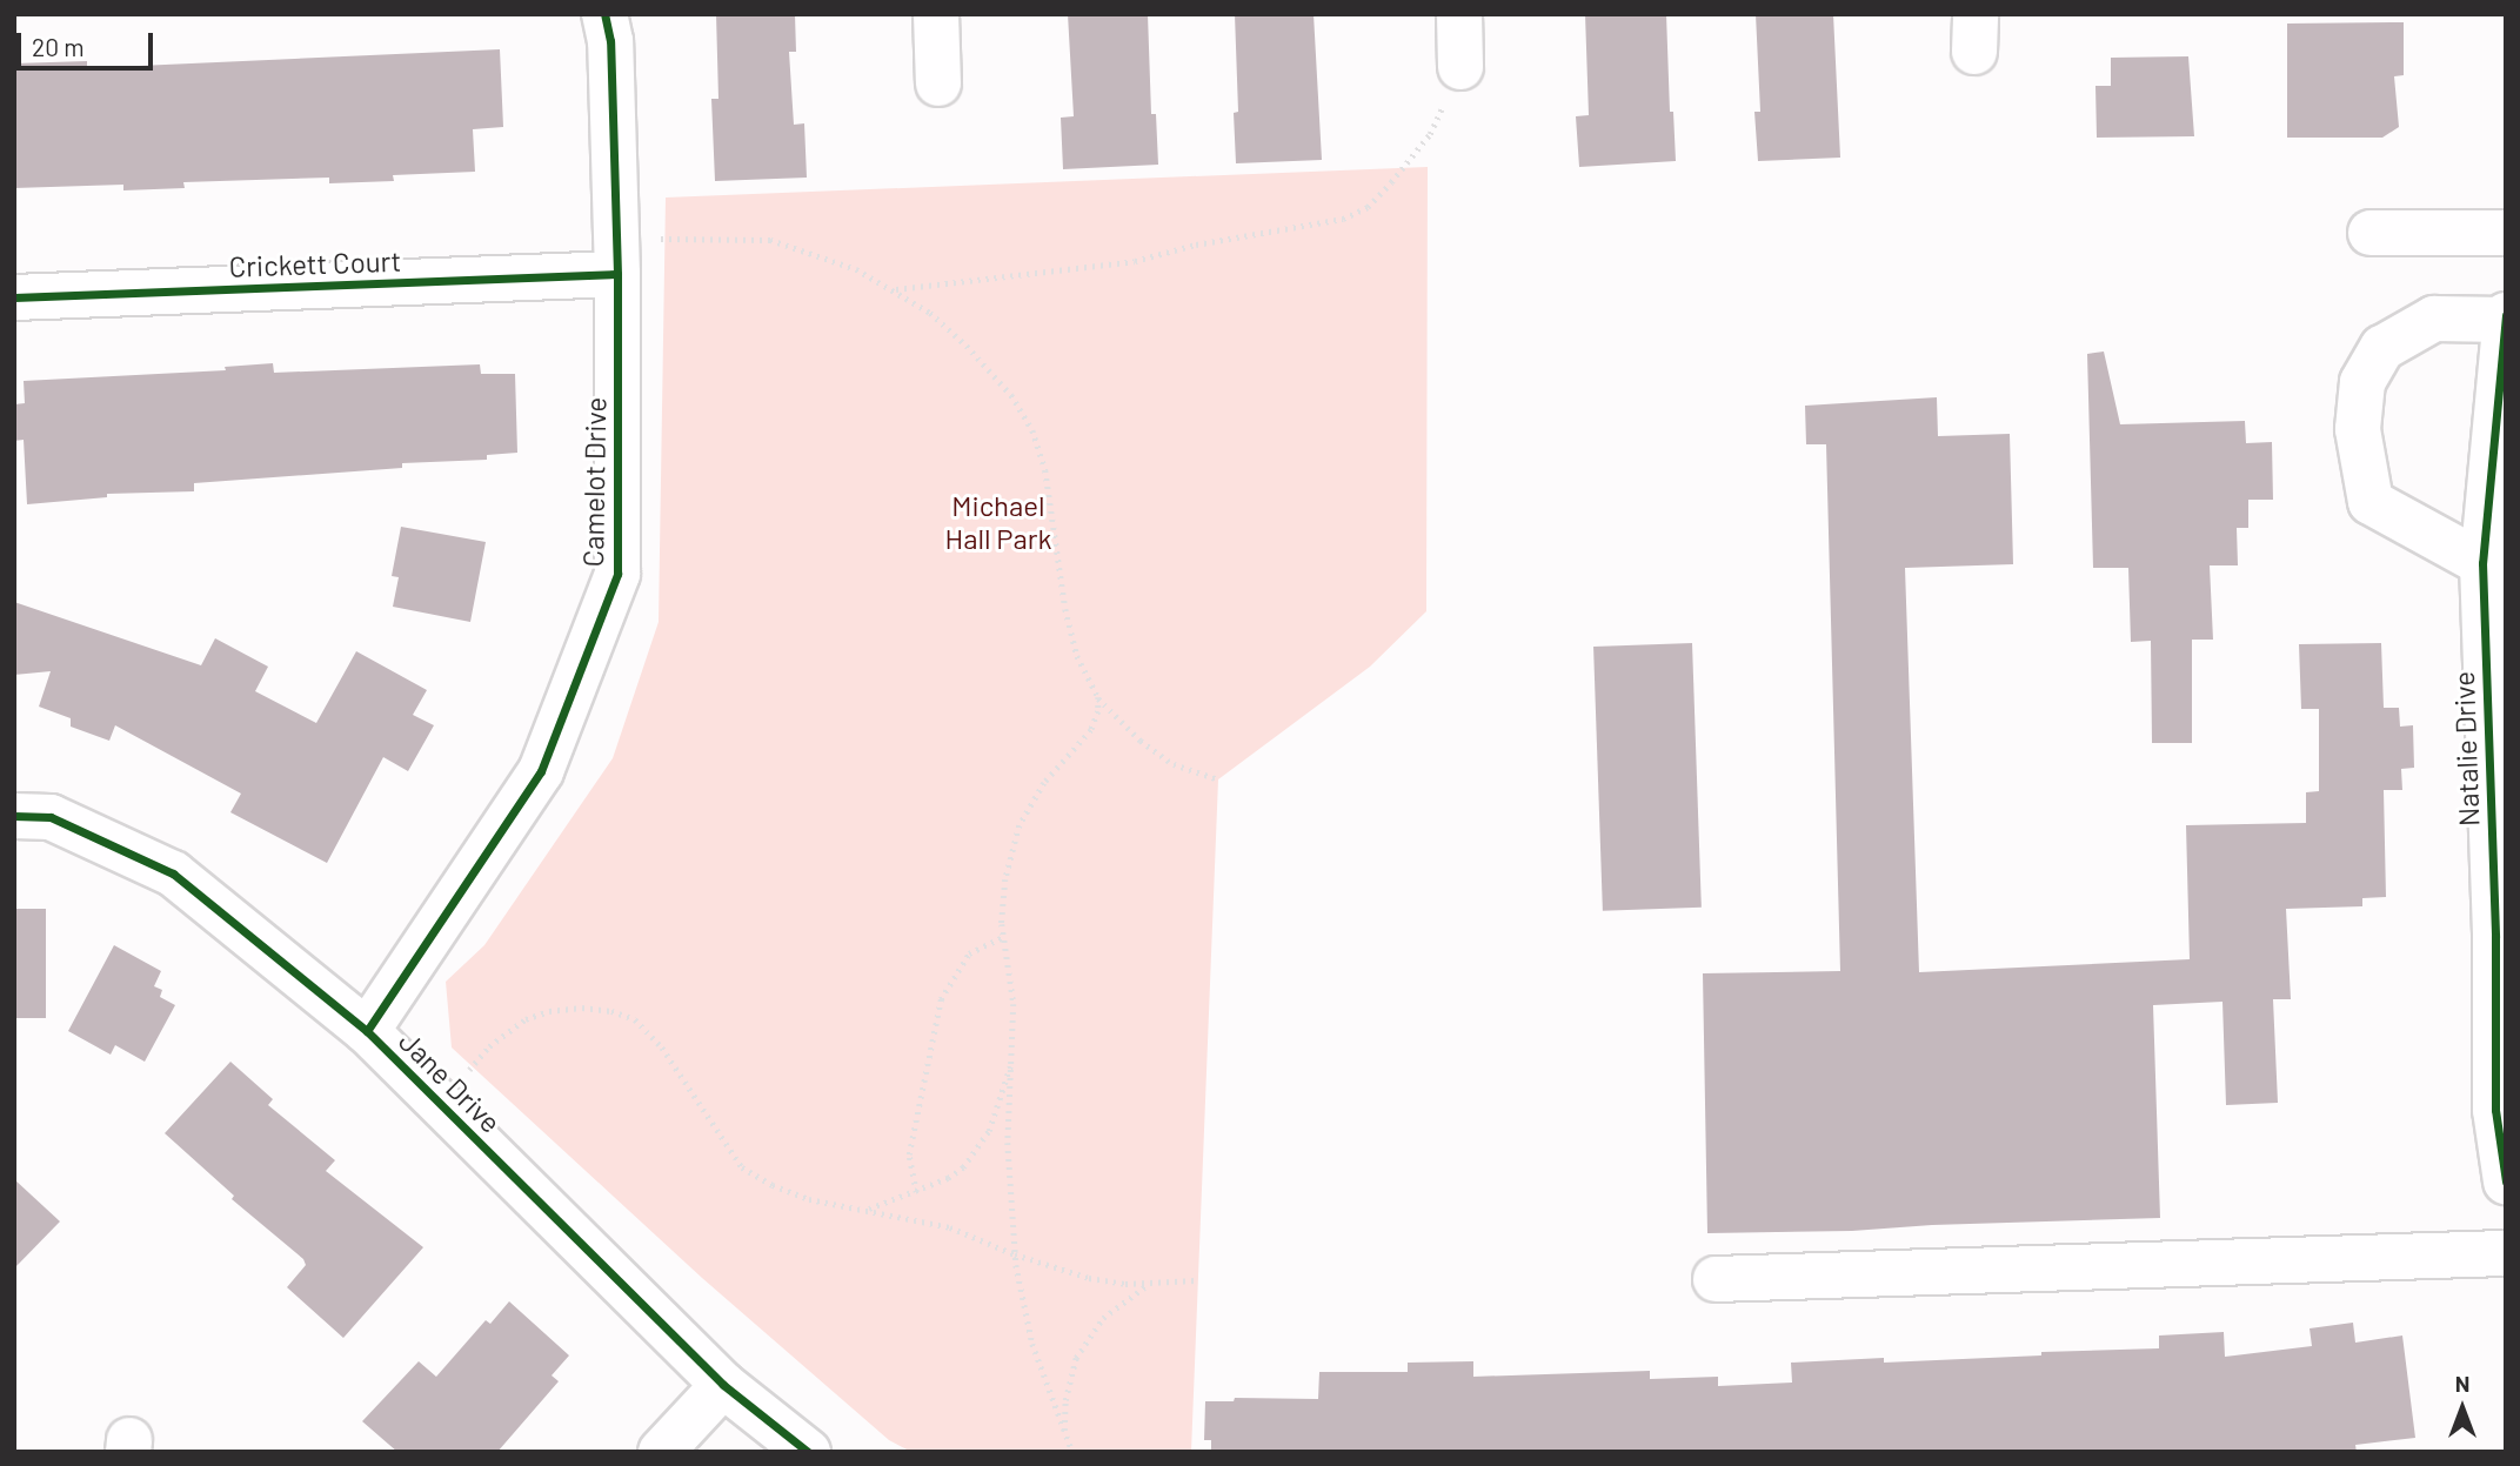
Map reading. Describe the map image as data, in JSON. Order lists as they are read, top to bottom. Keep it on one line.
{"streets":{"street":["Crickett Court","Camelot Drive","Natalie Drive","Jane Drive"]},"crossings":[["Crickett Court","Camelot Drive"],["Camelot Drive","Jane Drive"]],"parks":["Michael Hall Park"],"scale_bar":"20 m","north":"top"}
